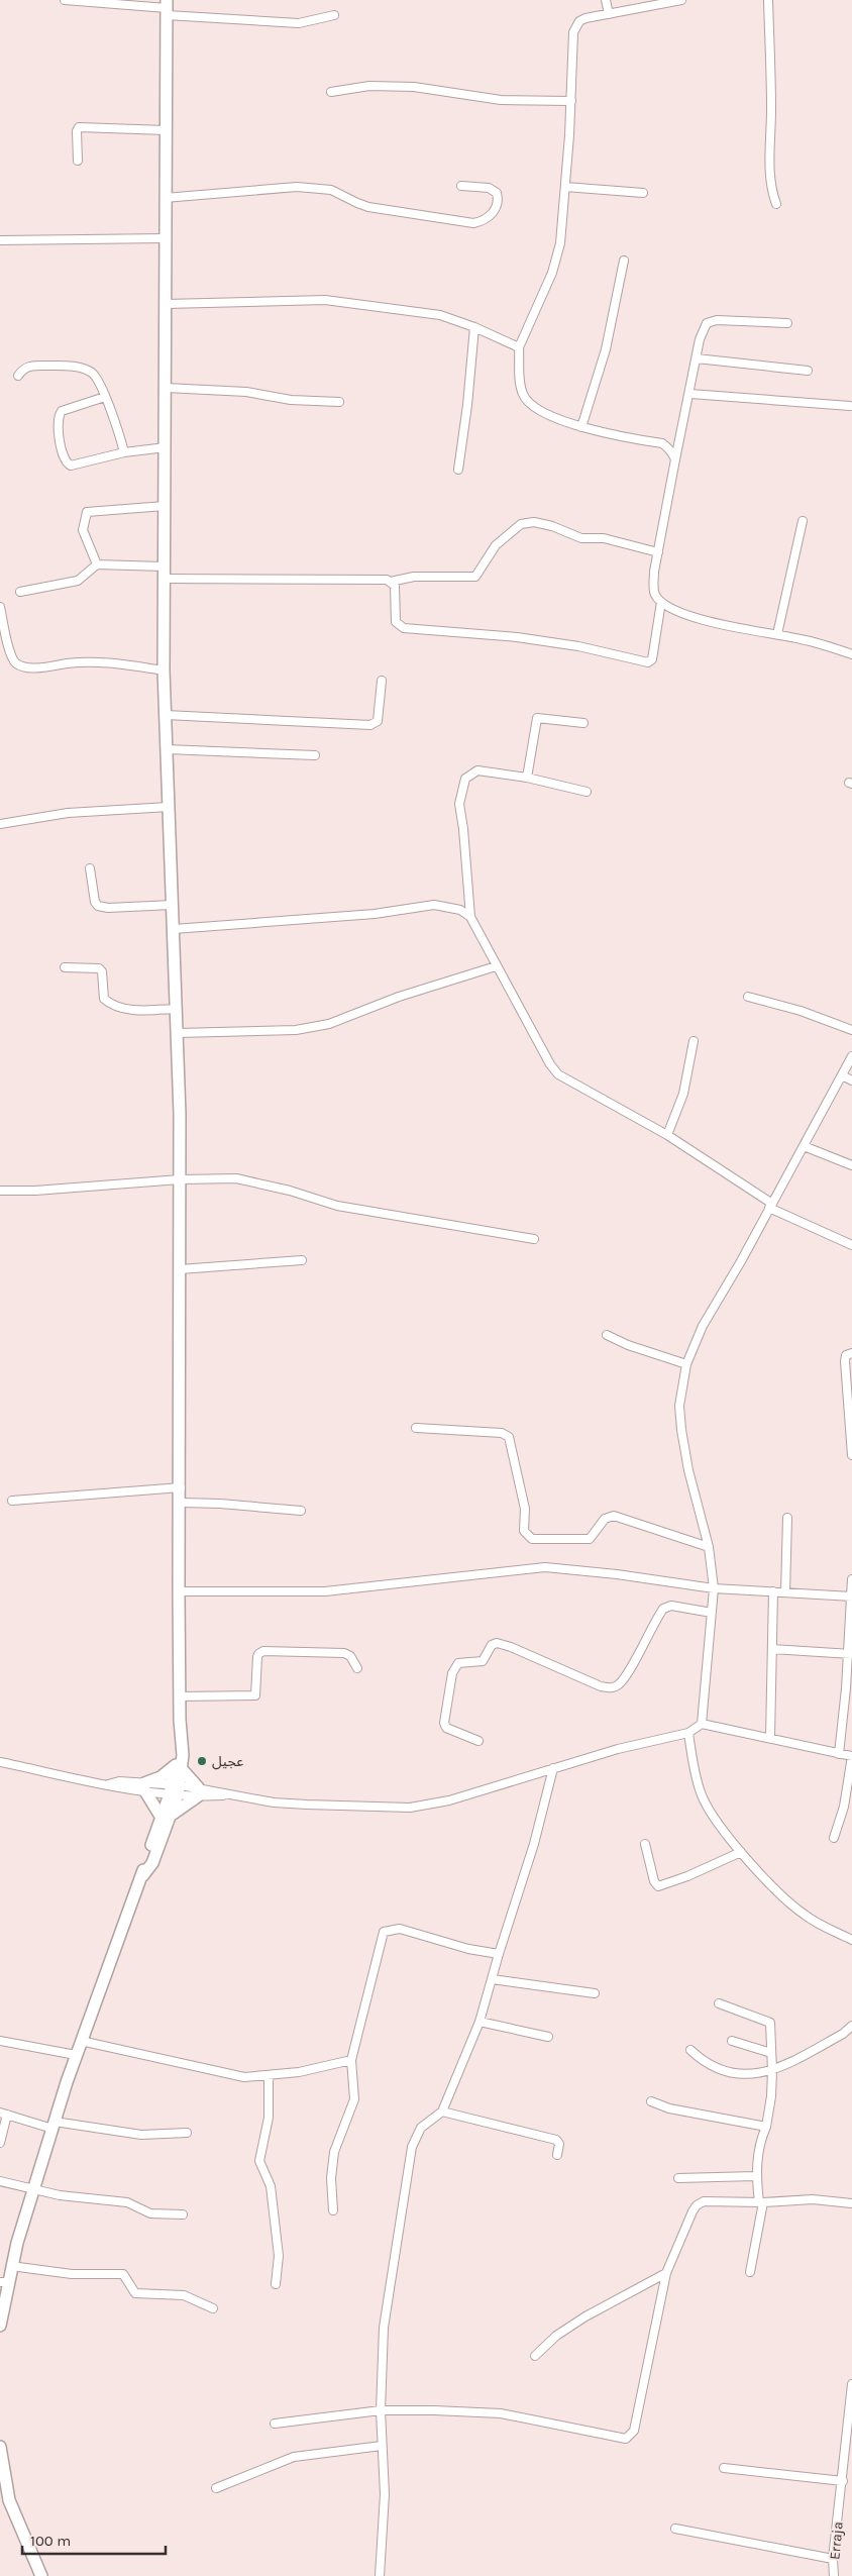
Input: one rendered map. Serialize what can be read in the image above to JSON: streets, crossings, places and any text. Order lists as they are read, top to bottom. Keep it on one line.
{"streets":{"street":["Erraja"]},"places":["عجيل"],"scale_bar":"100 m"}
